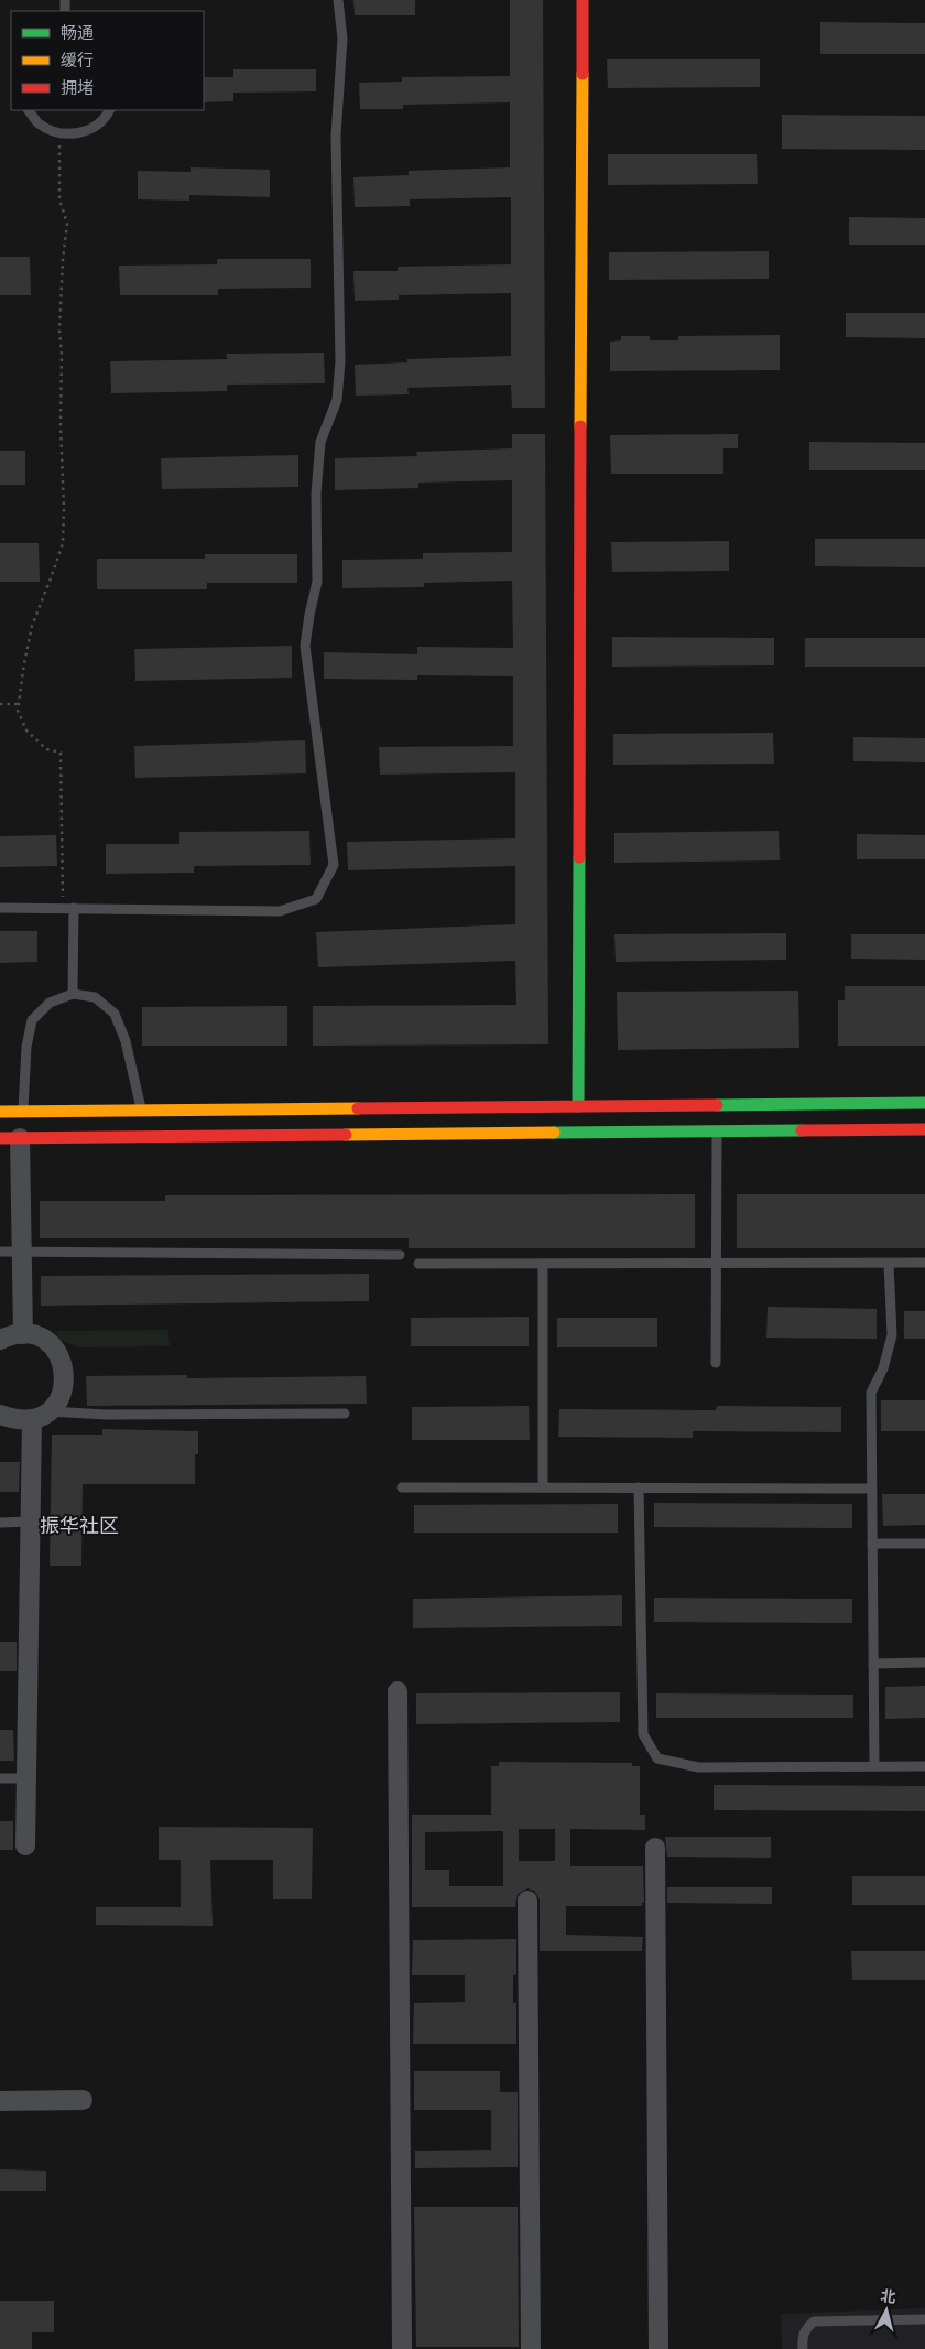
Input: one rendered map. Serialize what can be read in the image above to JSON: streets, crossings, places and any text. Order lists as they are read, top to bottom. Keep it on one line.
{"districts":["振华社区"],"legend":["畅通","缓行","拥堵"],"north":"top"}
